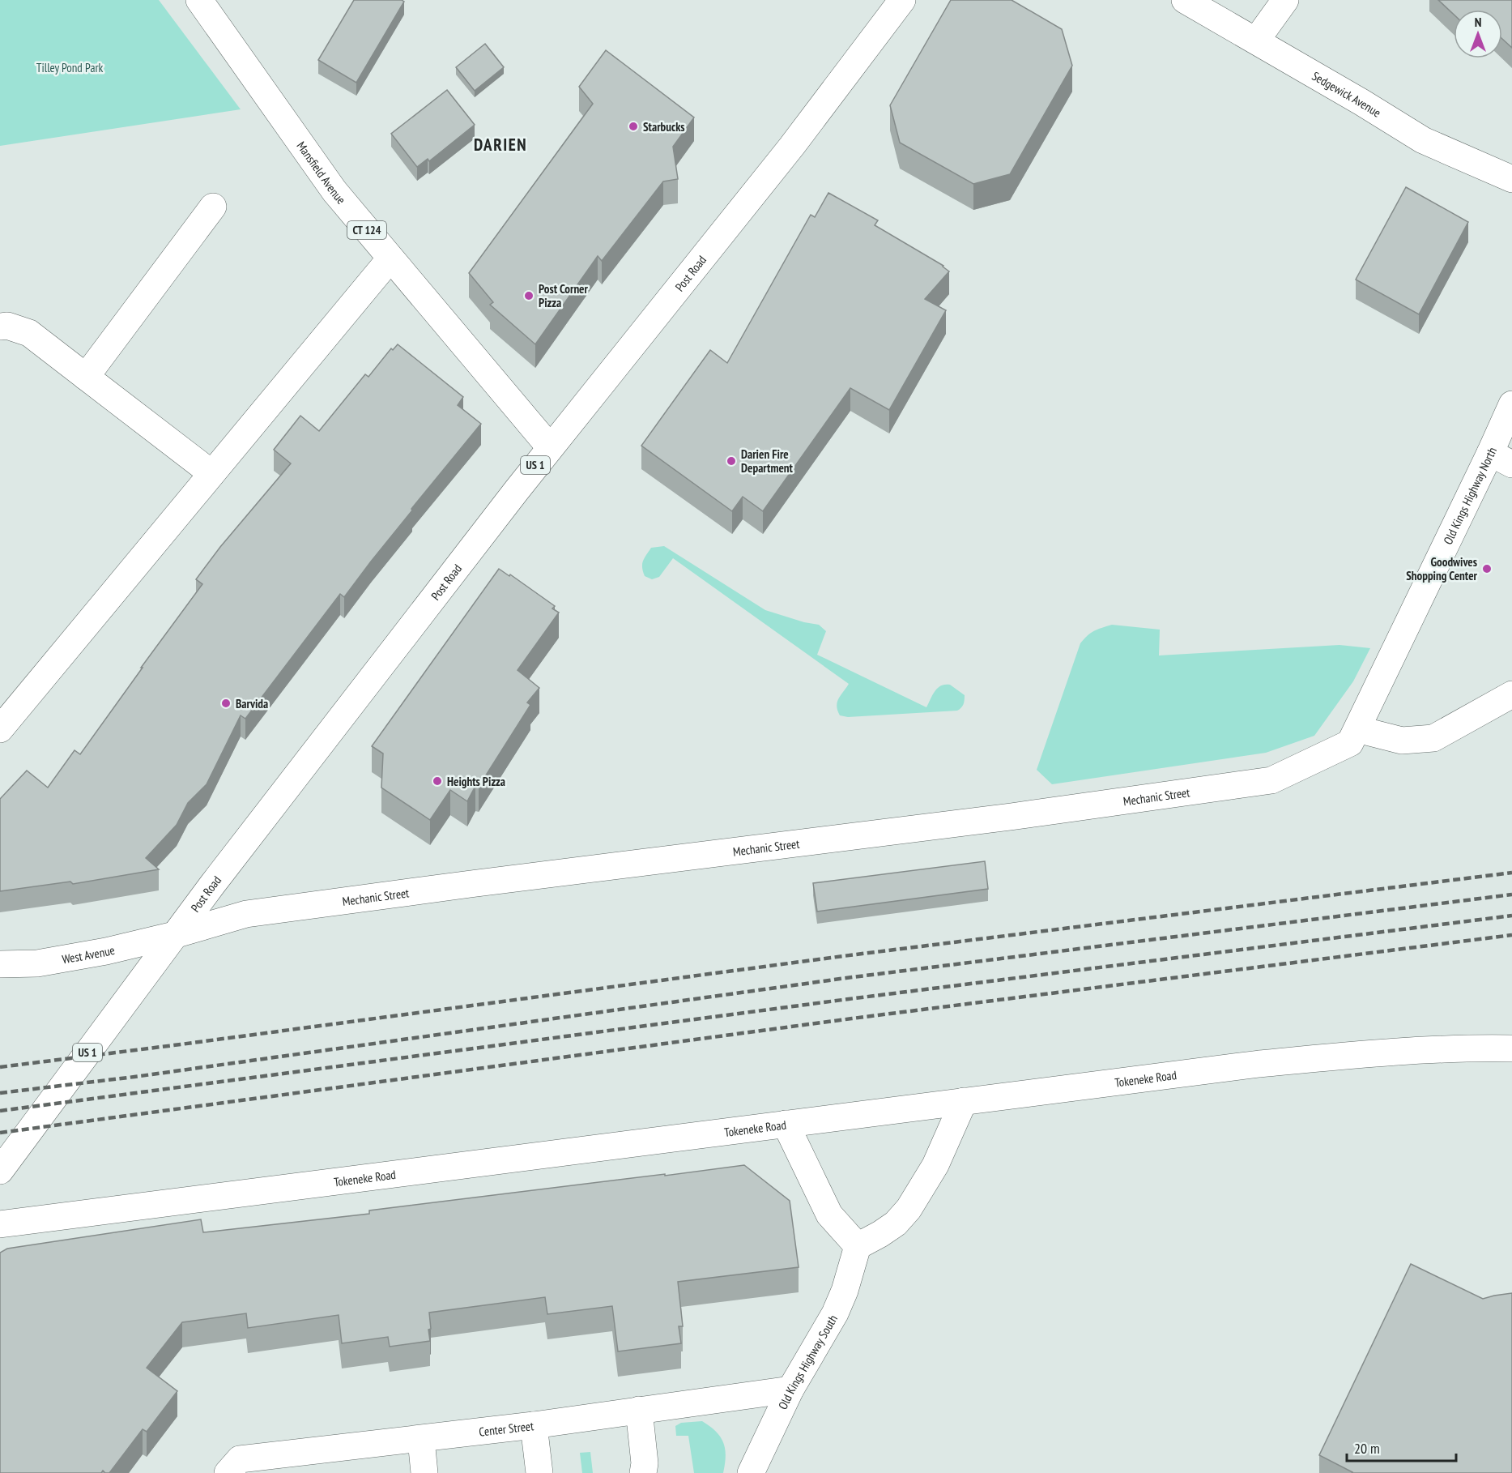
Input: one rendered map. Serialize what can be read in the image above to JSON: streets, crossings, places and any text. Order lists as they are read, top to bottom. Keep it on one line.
{"streets":{"main road":["Sedgewick Avenue","Mansfield Avenue","CT 124","Post Road","US 1","Old Kings Highway North","Mechanic Street","West Avenue","Tokeneke Road","Old Kings Highway South","Center Street"]},"crossings":[["Mansfield Avenue","Post Road"],["Post Road","Mechanic Street"],["Post Road","West Avenue"],["Old Kings Highway North","Mechanic Street"],["Mechanic Street","West Avenue"],["Old Kings Highway South","Center Street"]],"districts":["DARIEN"],"parks":["Tilley Pond Park"],"places":["Starbucks","Post Corner Pizza","Darien Fire Department","Goodwives Shopping Center","Barvida","Heights Pizza"],"scale_bar":"20 m","north":"top"}
